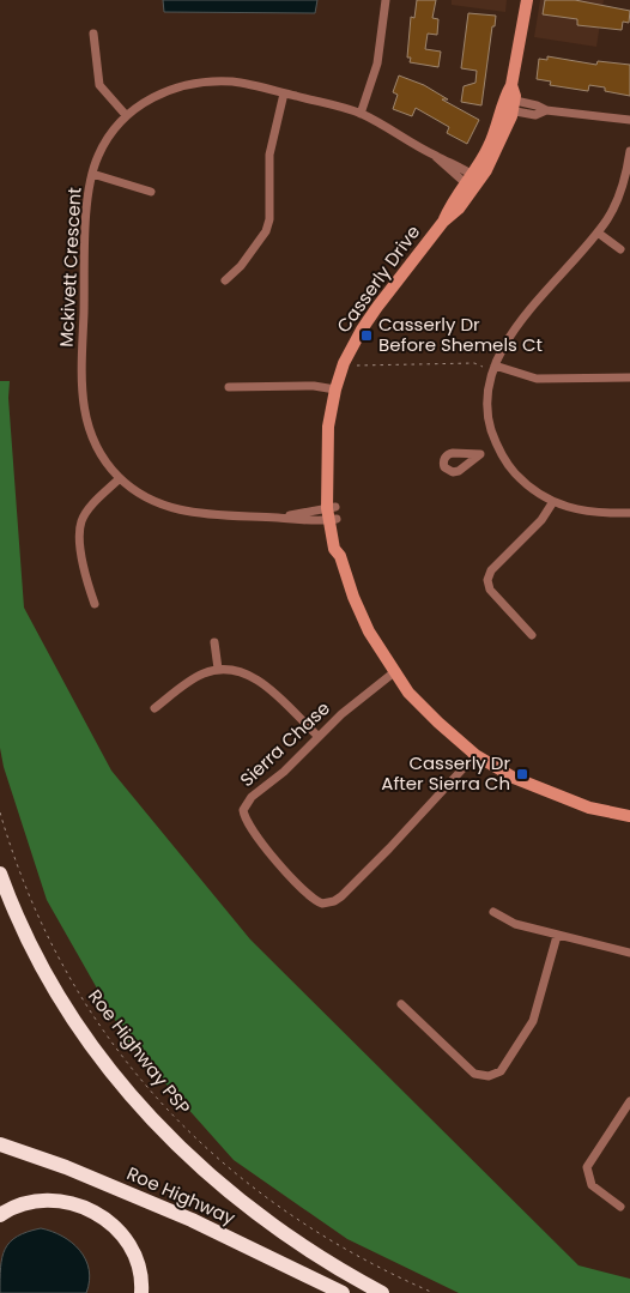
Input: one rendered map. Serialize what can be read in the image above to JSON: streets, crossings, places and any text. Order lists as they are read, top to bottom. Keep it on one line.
{"streets":{"highway":["Roe Highway"],"street":["Mckivett Crescent","Casserly Drive","Sierra Chase"],"path":["Roe Highway PSP"]},"crossings":[["Mckivett Crescent","Casserly Drive"],["Casserly Drive","Sierra Chase"]],"places":{"transit":["Casserly Dr Before Shemels Ct","Casserly Dr After Sierra Ch"]}}
